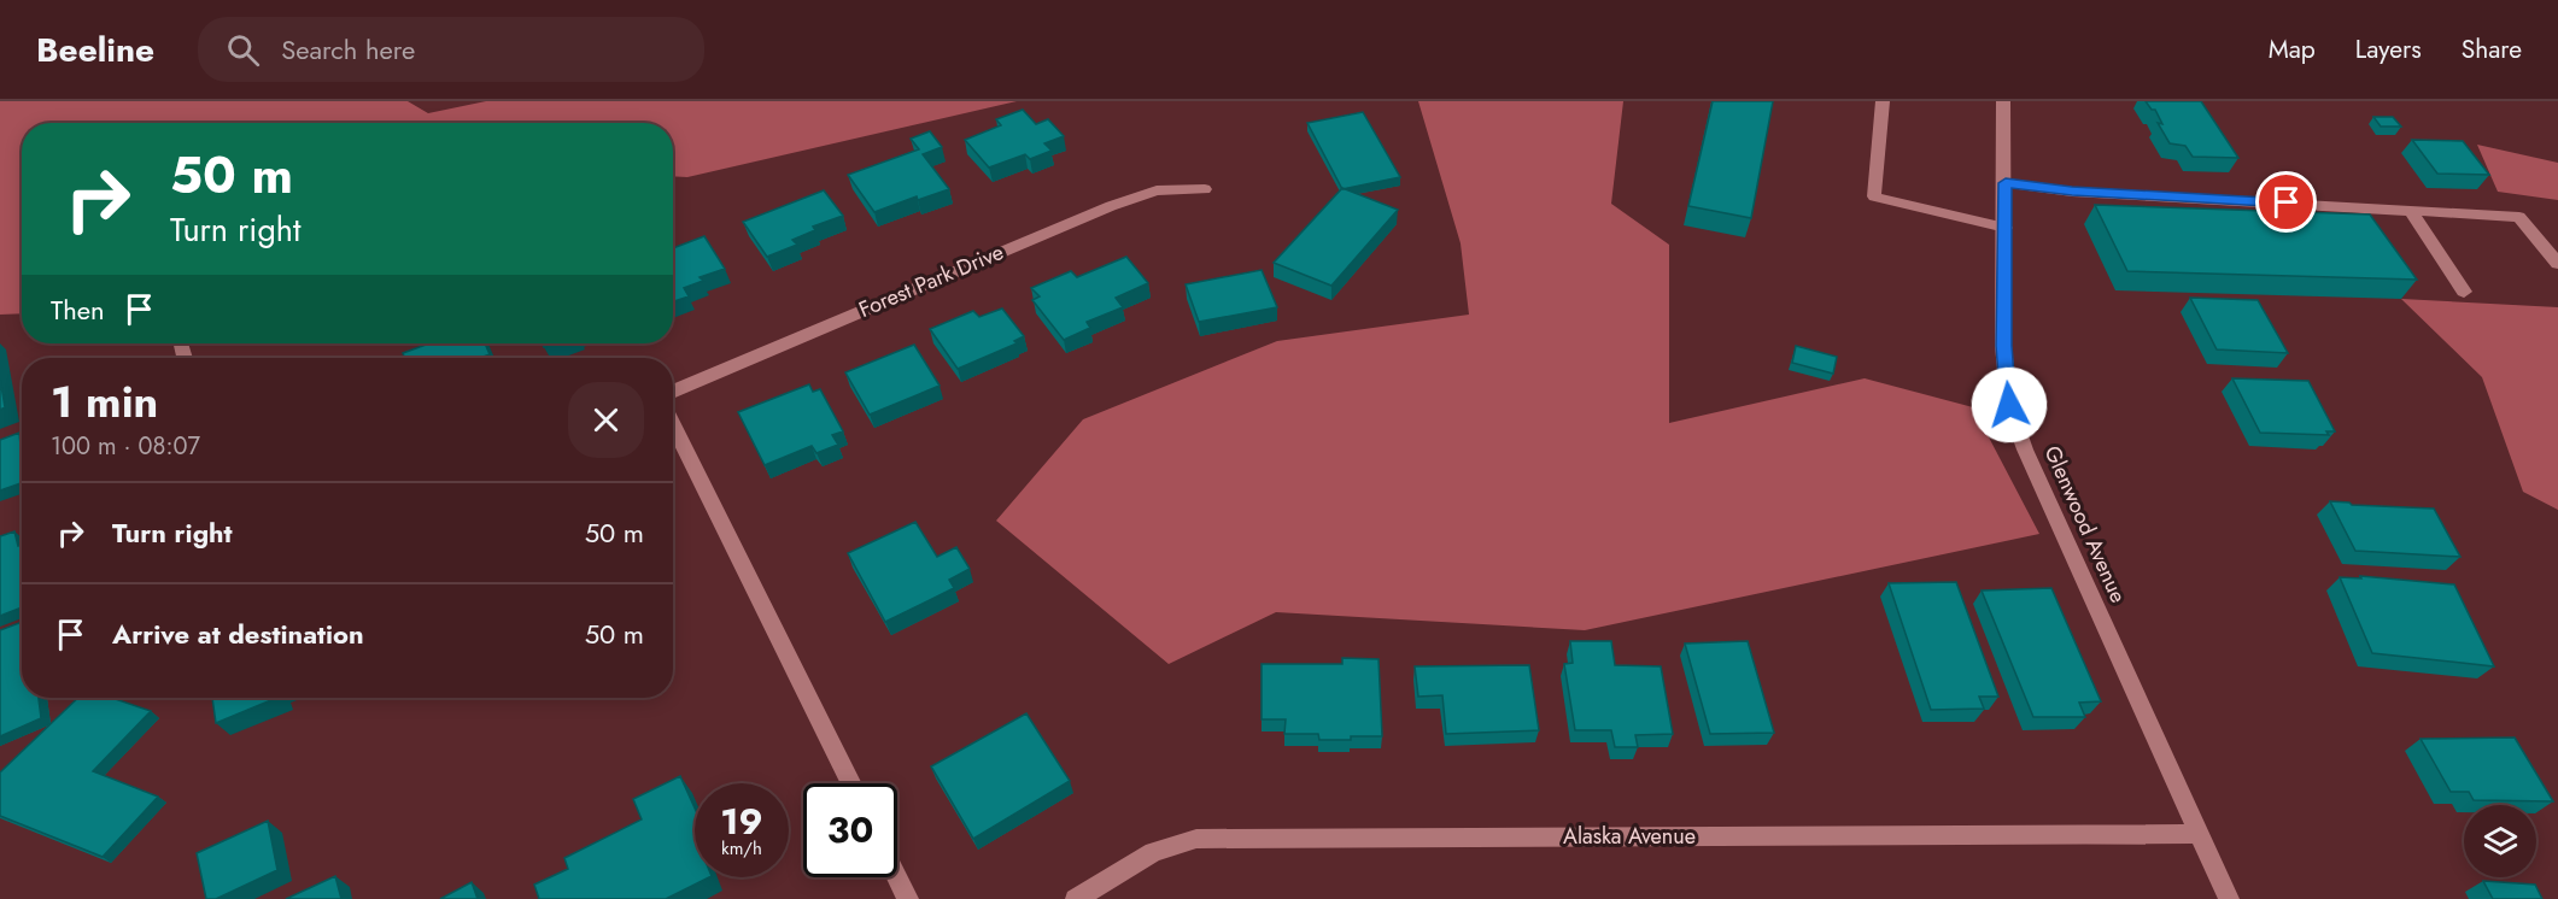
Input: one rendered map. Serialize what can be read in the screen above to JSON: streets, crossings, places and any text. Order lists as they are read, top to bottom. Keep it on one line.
{"streets":{"street":["Forest Park Drive","Glenwood Avenue","Alaska Avenue"]},"crossings":[["Glenwood Avenue","Alaska Avenue"]],"page":{"header":"Beeline","search":"Search here","nav":["Map","Layers","Share"],"turn":["50 m","Turn right"],"then":"Then","heading":["1 min","100 m · 08:07"],"list":[{"name":"Turn right","value":"50 m"},{"name":"Arrive at destination","value":"50 m"}],"speed":"19 km/h","limit":"30"}}
